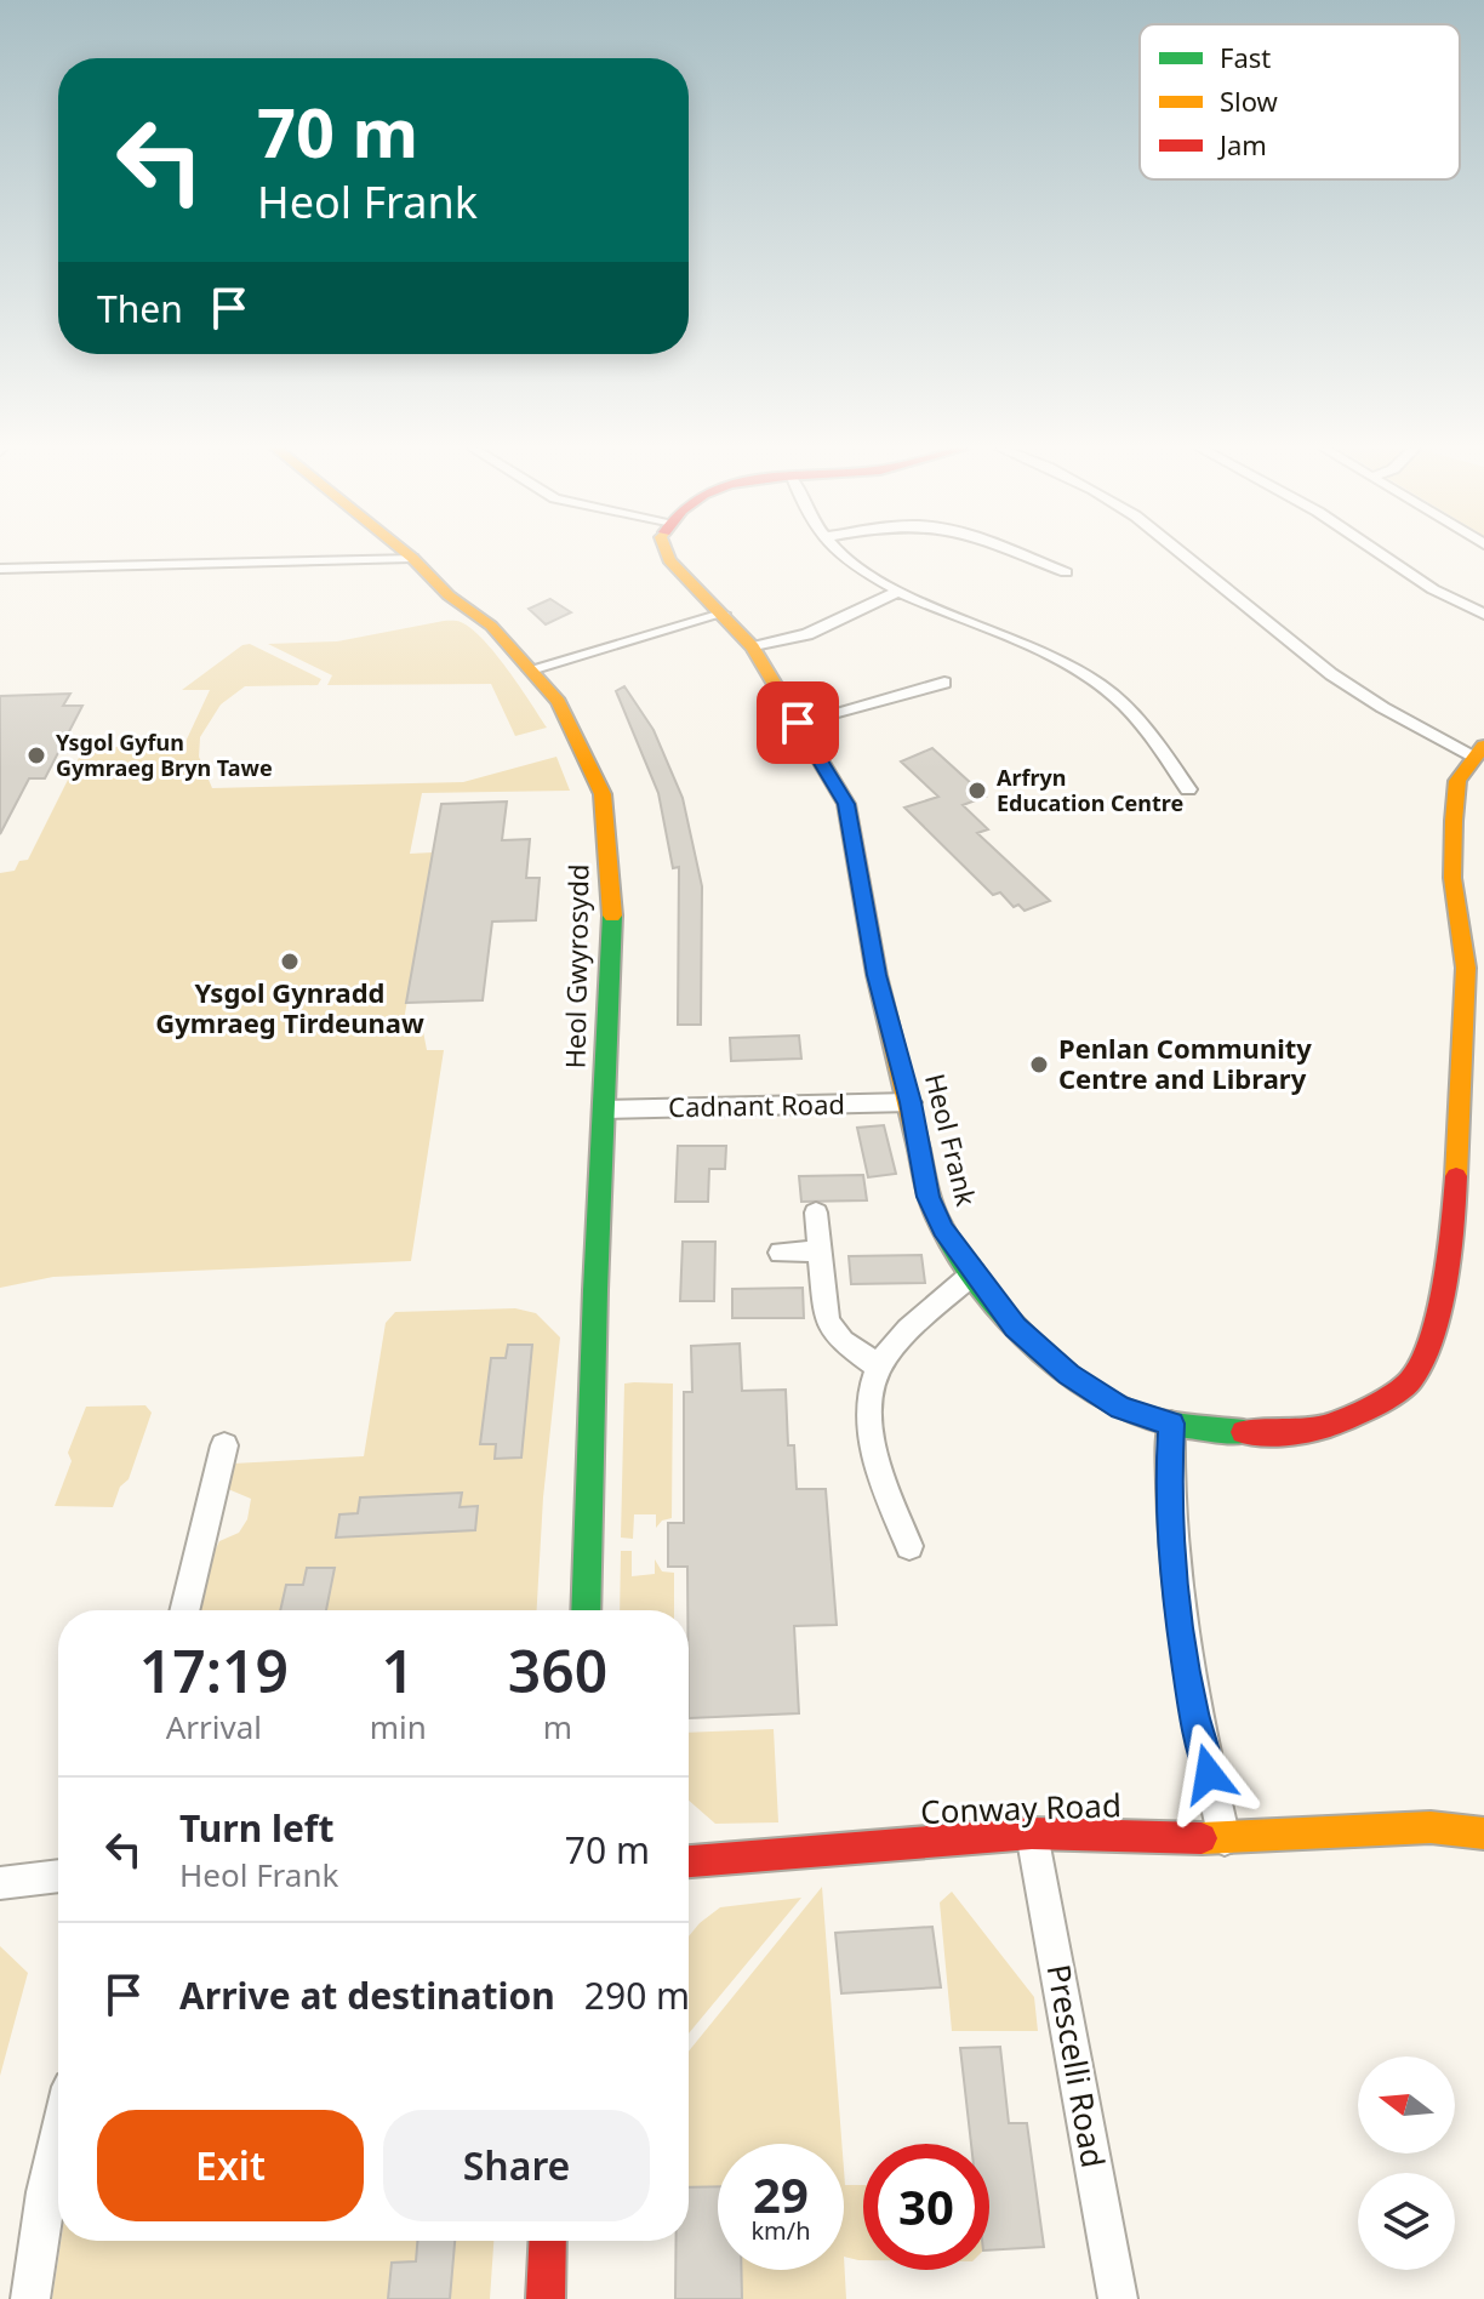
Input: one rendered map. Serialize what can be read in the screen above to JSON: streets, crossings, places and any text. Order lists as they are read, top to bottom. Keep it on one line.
{"streets":{"street":["Heol Gwyrosydd","Cadnant Road","Heol Frank","Conway Road","Prescelli Road"]},"crossings":[["Heol Gwyrosydd","Cadnant Road"],["Cadnant Road","Heol Frank"],["Conway Road","Prescelli Road"]],"places":["Ysgol Gyfun Gymraeg Bryn Tawe","Arfryn Education Centre","Ysgol Gynradd Gymraeg Tirdeunaw","Penlan Community Centre and Library"],"legend":["Fast","Slow","Jam"],"north":"left","page":{"turn":["70 m","Heol Frank"],"then":"Then","eta":["17:19","Arrival","1","min","360","m"],"list":[{"name":"Turn left","note":"Heol Frank","value":"70 m"},{"name":"Arrive at destination","value":"290 m"}],"buttons":["Exit","Share"],"speed":"29 km/h","limit":"30"}}
